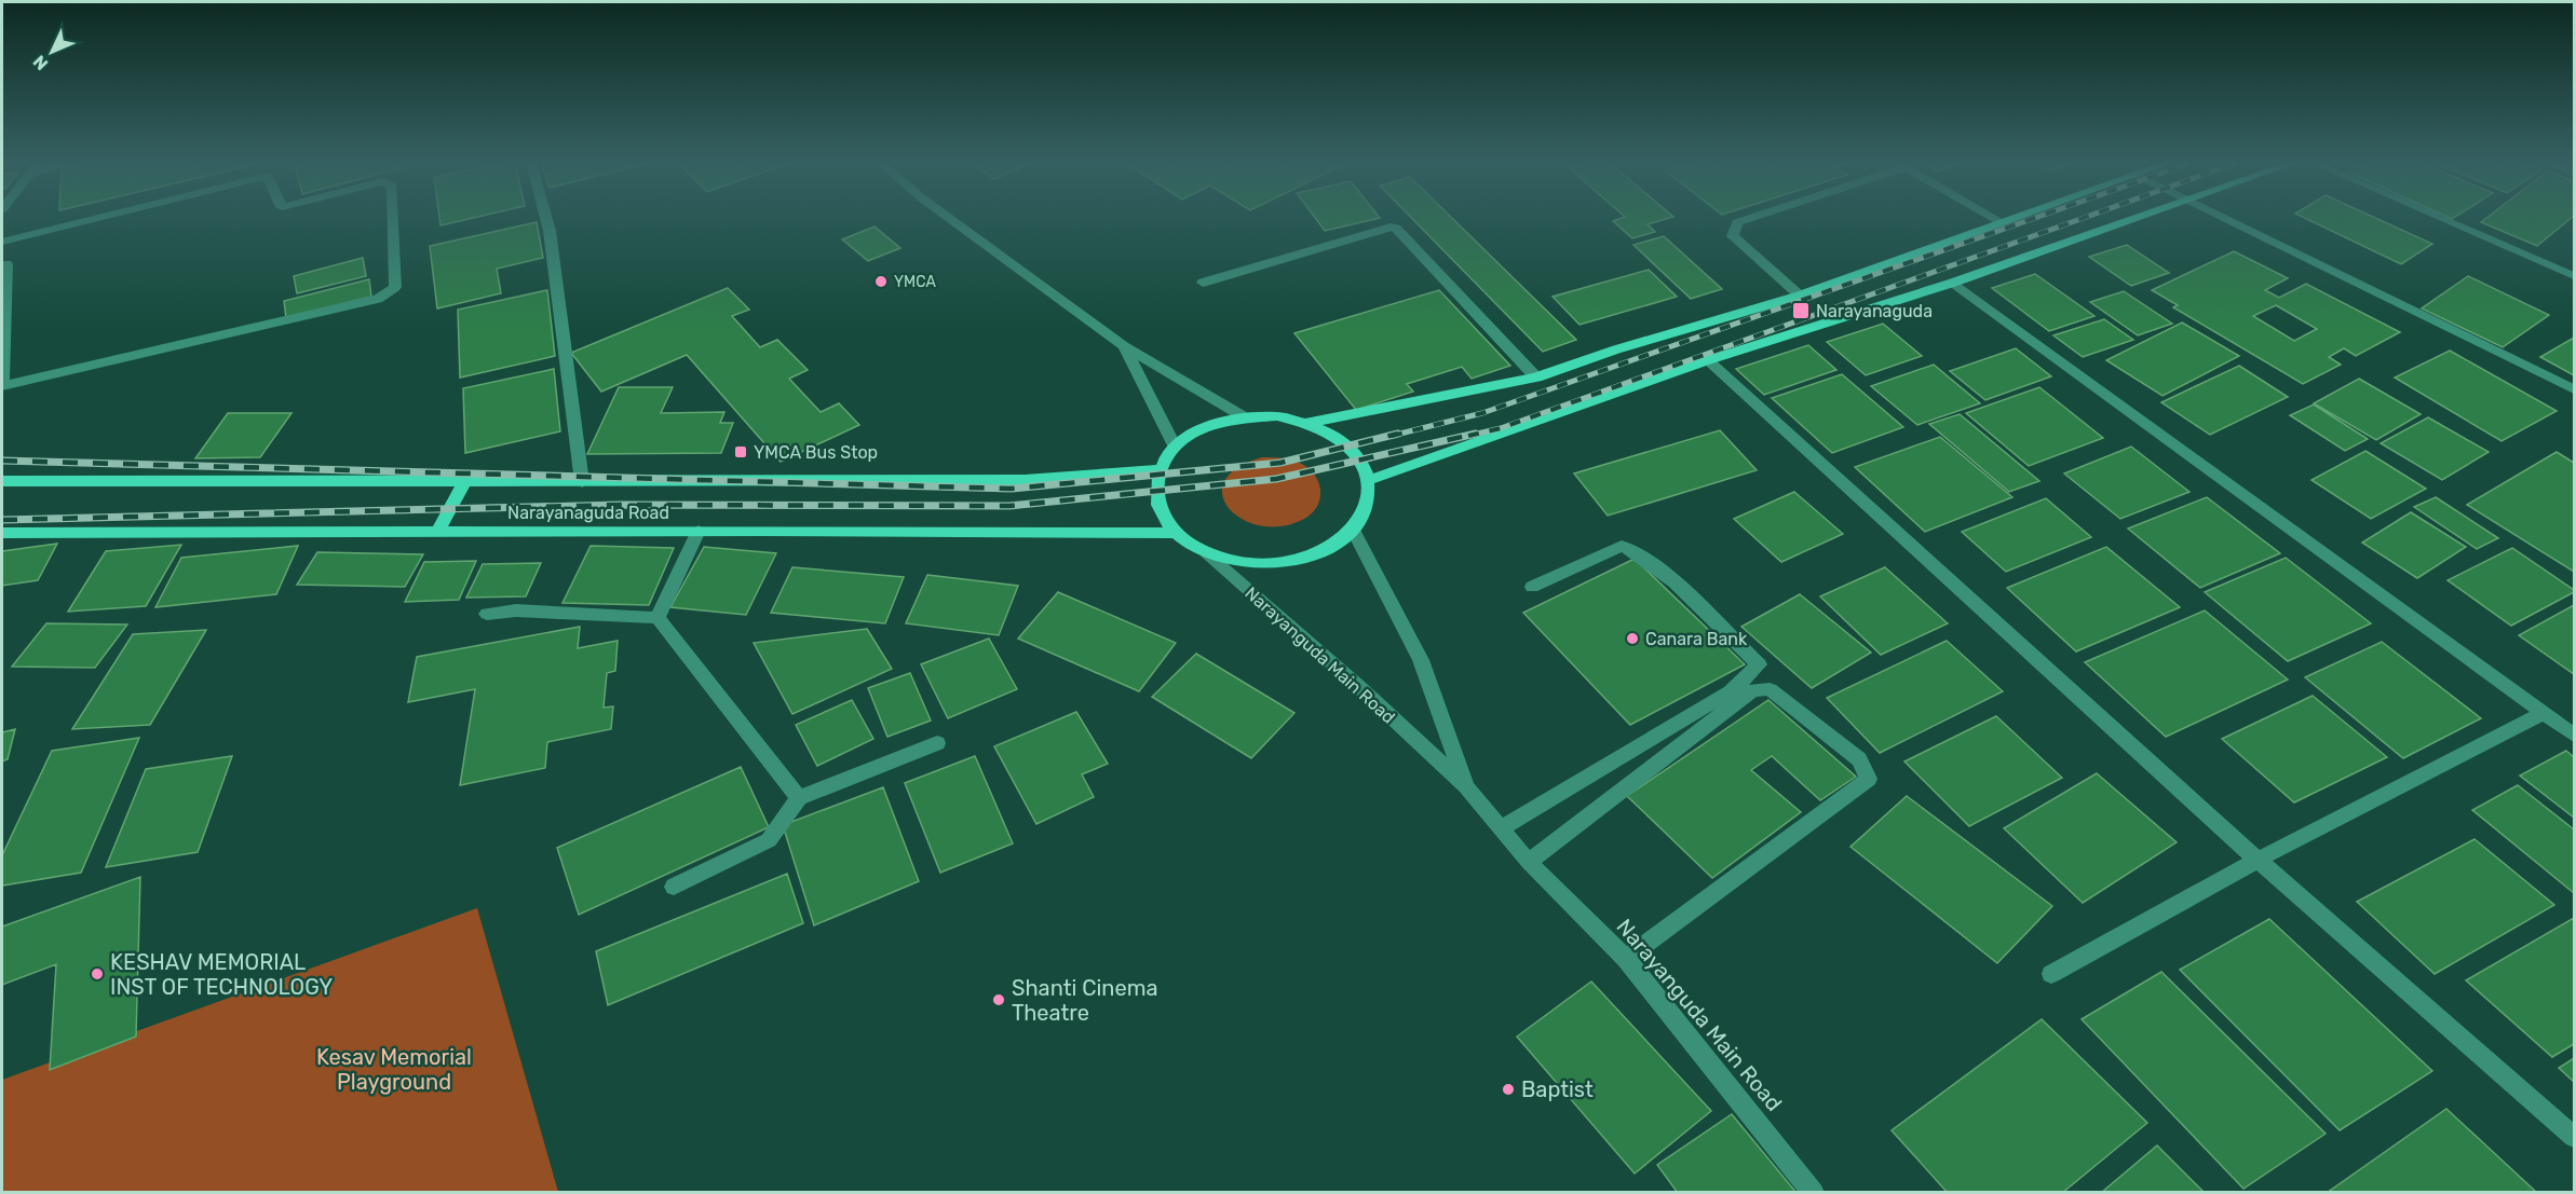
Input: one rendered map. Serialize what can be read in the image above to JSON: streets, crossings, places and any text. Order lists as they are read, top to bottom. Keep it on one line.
{"streets":{"main road":["Narayanaguda Road"],"street":["Narayanguda Main Road"]},"crossings":[["Narayanaguda Road","Narayanguda Main Road"]],"parks":["Kesav Memorial Playground"],"places":{"other":["YMCA","Canara Bank","KESHAV MEMORIAL INST OF TECHNOLOGY","Shanti Cinema Theatre","Baptist"],"transit":["Narayanaguda","YMCA Bus Stop"]},"north":"bottom left"}
